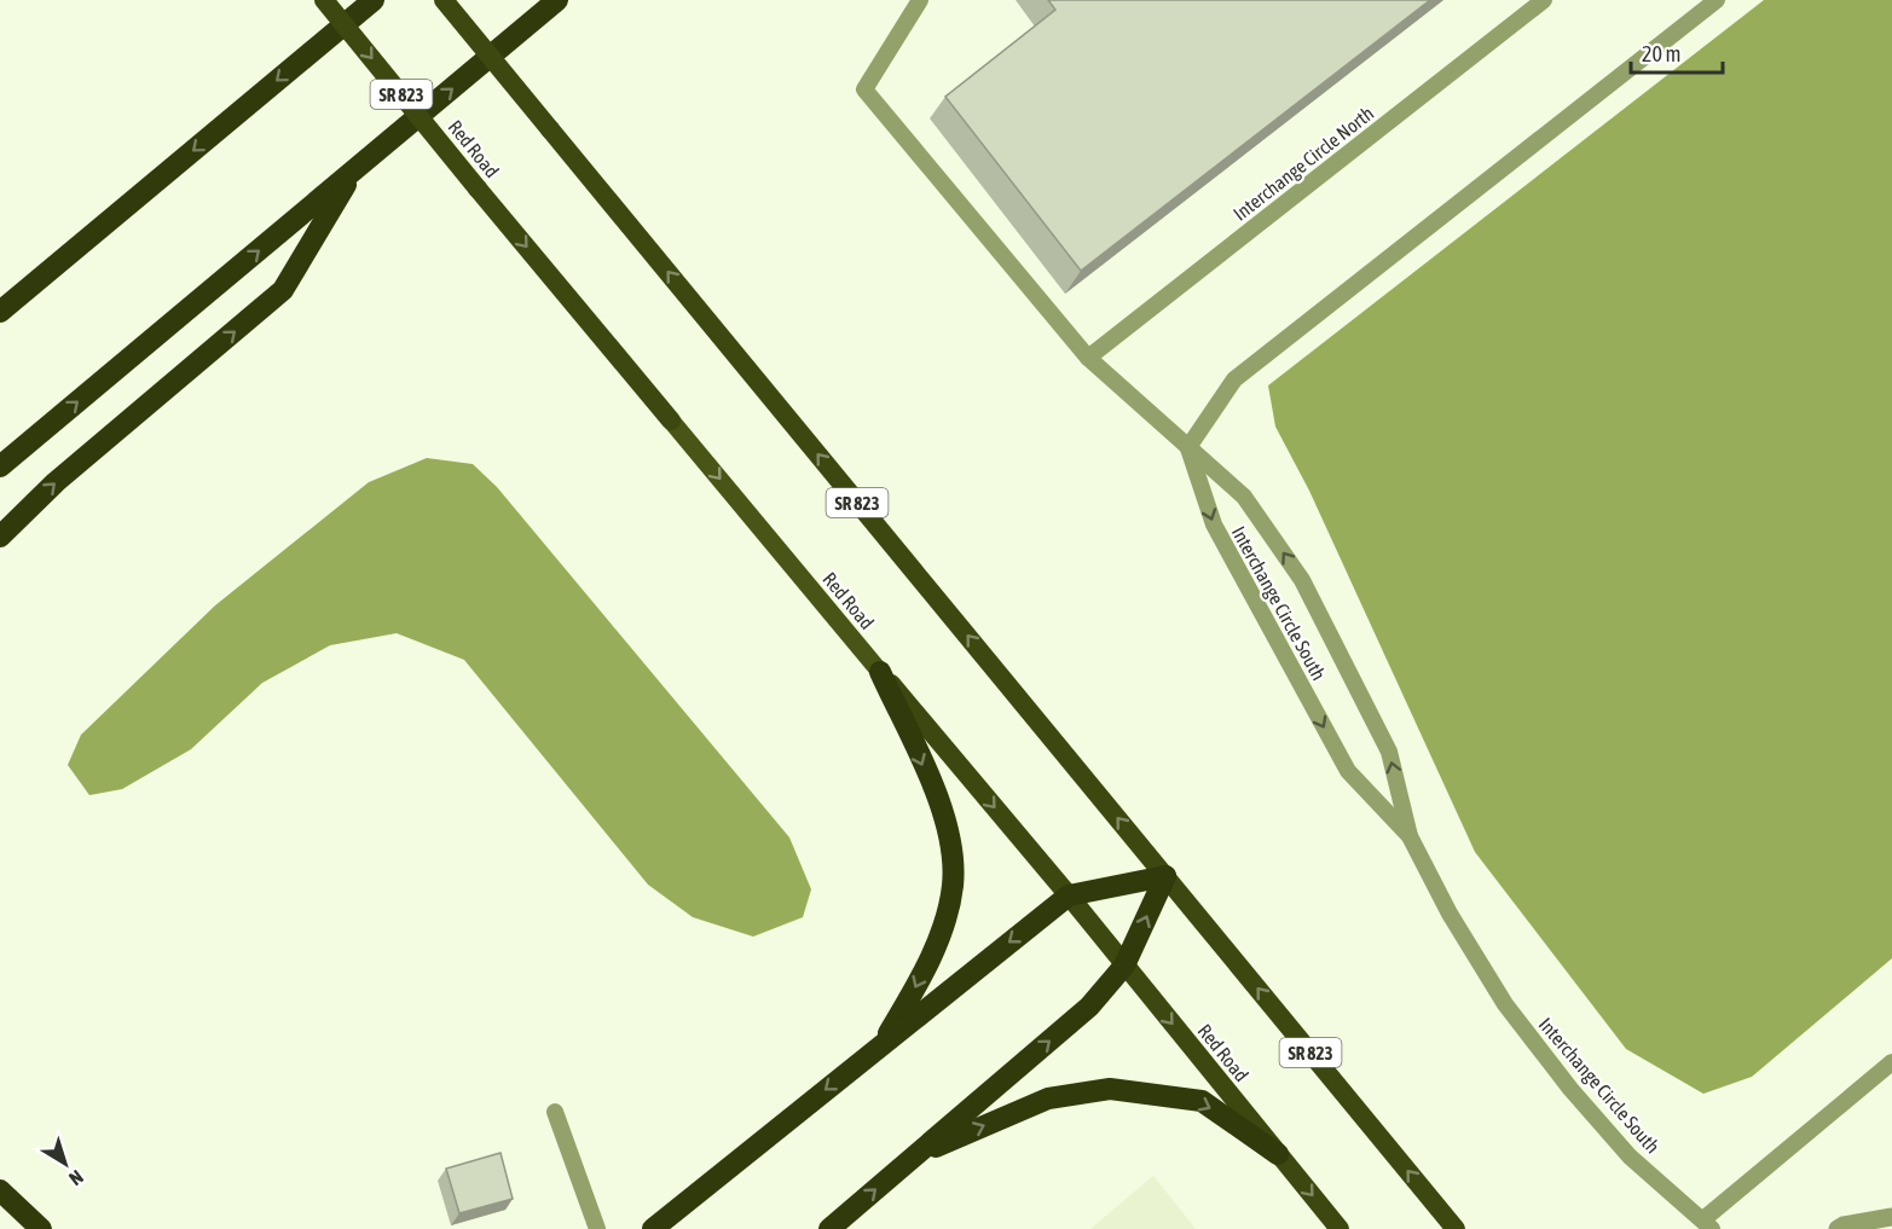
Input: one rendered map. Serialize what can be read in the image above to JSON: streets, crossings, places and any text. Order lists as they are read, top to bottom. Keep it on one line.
{"streets":{"highway":["SR 823","Red Road"],"lane":["Interchange Circle North","Interchange Circle South"]},"scale_bar":"20 m","north":"bottom right"}
